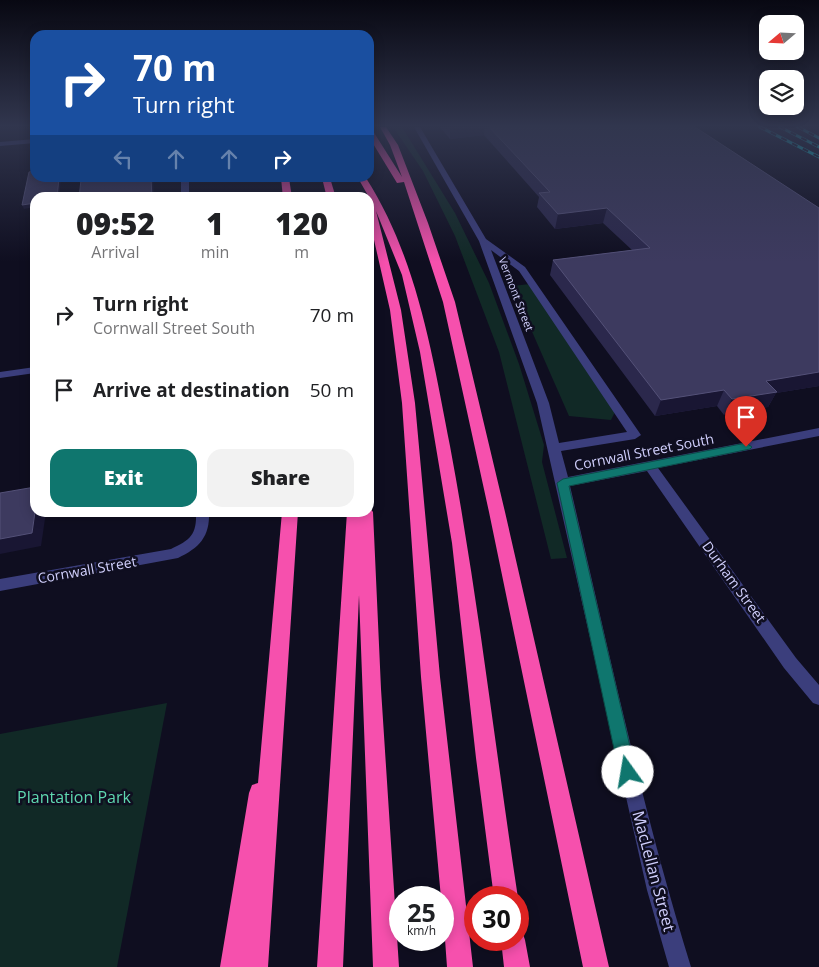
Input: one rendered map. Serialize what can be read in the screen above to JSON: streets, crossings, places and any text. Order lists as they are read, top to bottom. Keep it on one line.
{"streets":{"street":["Vermont Street","Cornwall Street South","Cornwall Street","Durham Street","MacLellan Street"]},"crossings":[["Vermont Street","Cornwall Street South"],["Vermont Street","MacLellan Street"],["Cornwall Street South","Durham Street"],["Cornwall Street South","MacLellan Street"]],"parks":["Plantation Park"],"north":"left","page":{"turn":["70 m","Turn right"],"eta":["09:52","Arrival","1","min","120","m"],"list":[{"name":"Turn right","note":"Cornwall Street South","value":"70 m"},{"name":"Arrive at destination","value":"50 m"}],"buttons":["Exit","Share"],"speed":"25 km/h","limit":"30"}}
